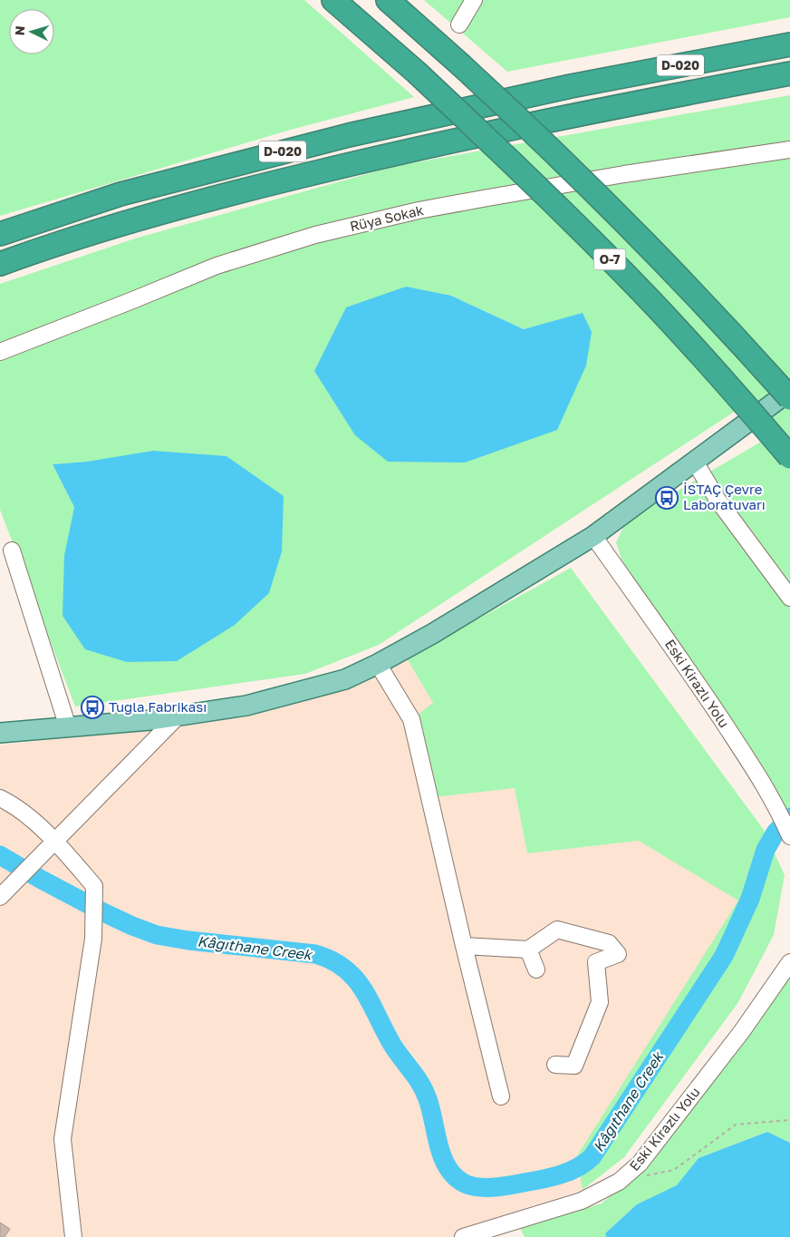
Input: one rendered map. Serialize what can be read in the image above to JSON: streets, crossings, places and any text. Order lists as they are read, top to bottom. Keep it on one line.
{"streets":{"highway":["D-020","O-7"],"street":["Rüya Sokak","Eski Kirazlı Yolu"]},"water":["Kâğıthane Creek"],"places":{"bus stop":["İSTAÇ Çevre Laboratuvarı","Tuğla Fabrikası"]},"north":"left"}
